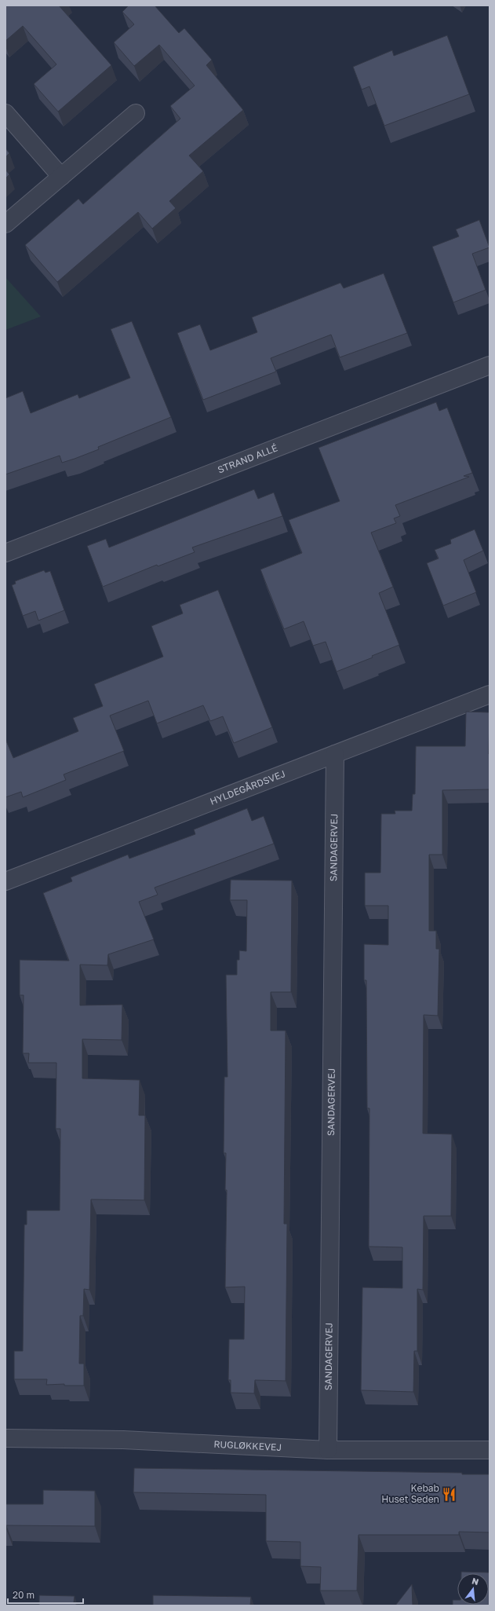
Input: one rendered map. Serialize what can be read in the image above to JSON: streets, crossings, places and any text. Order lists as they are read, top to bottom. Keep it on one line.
{"streets":{"street":["STRAND ALLÉ","HYLDEGÅRDSVEJ","SANDAGERVEJ","RUGLØKKEVEJ"]},"crossings":[["HYLDEGÅRDSVEJ","SANDAGERVEJ"],["SANDAGERVEJ","RUGLØKKEVEJ"]],"places":{"restaurant":["Kebab Huset Seden"]},"scale_bar":"20 m","north":"top"}
